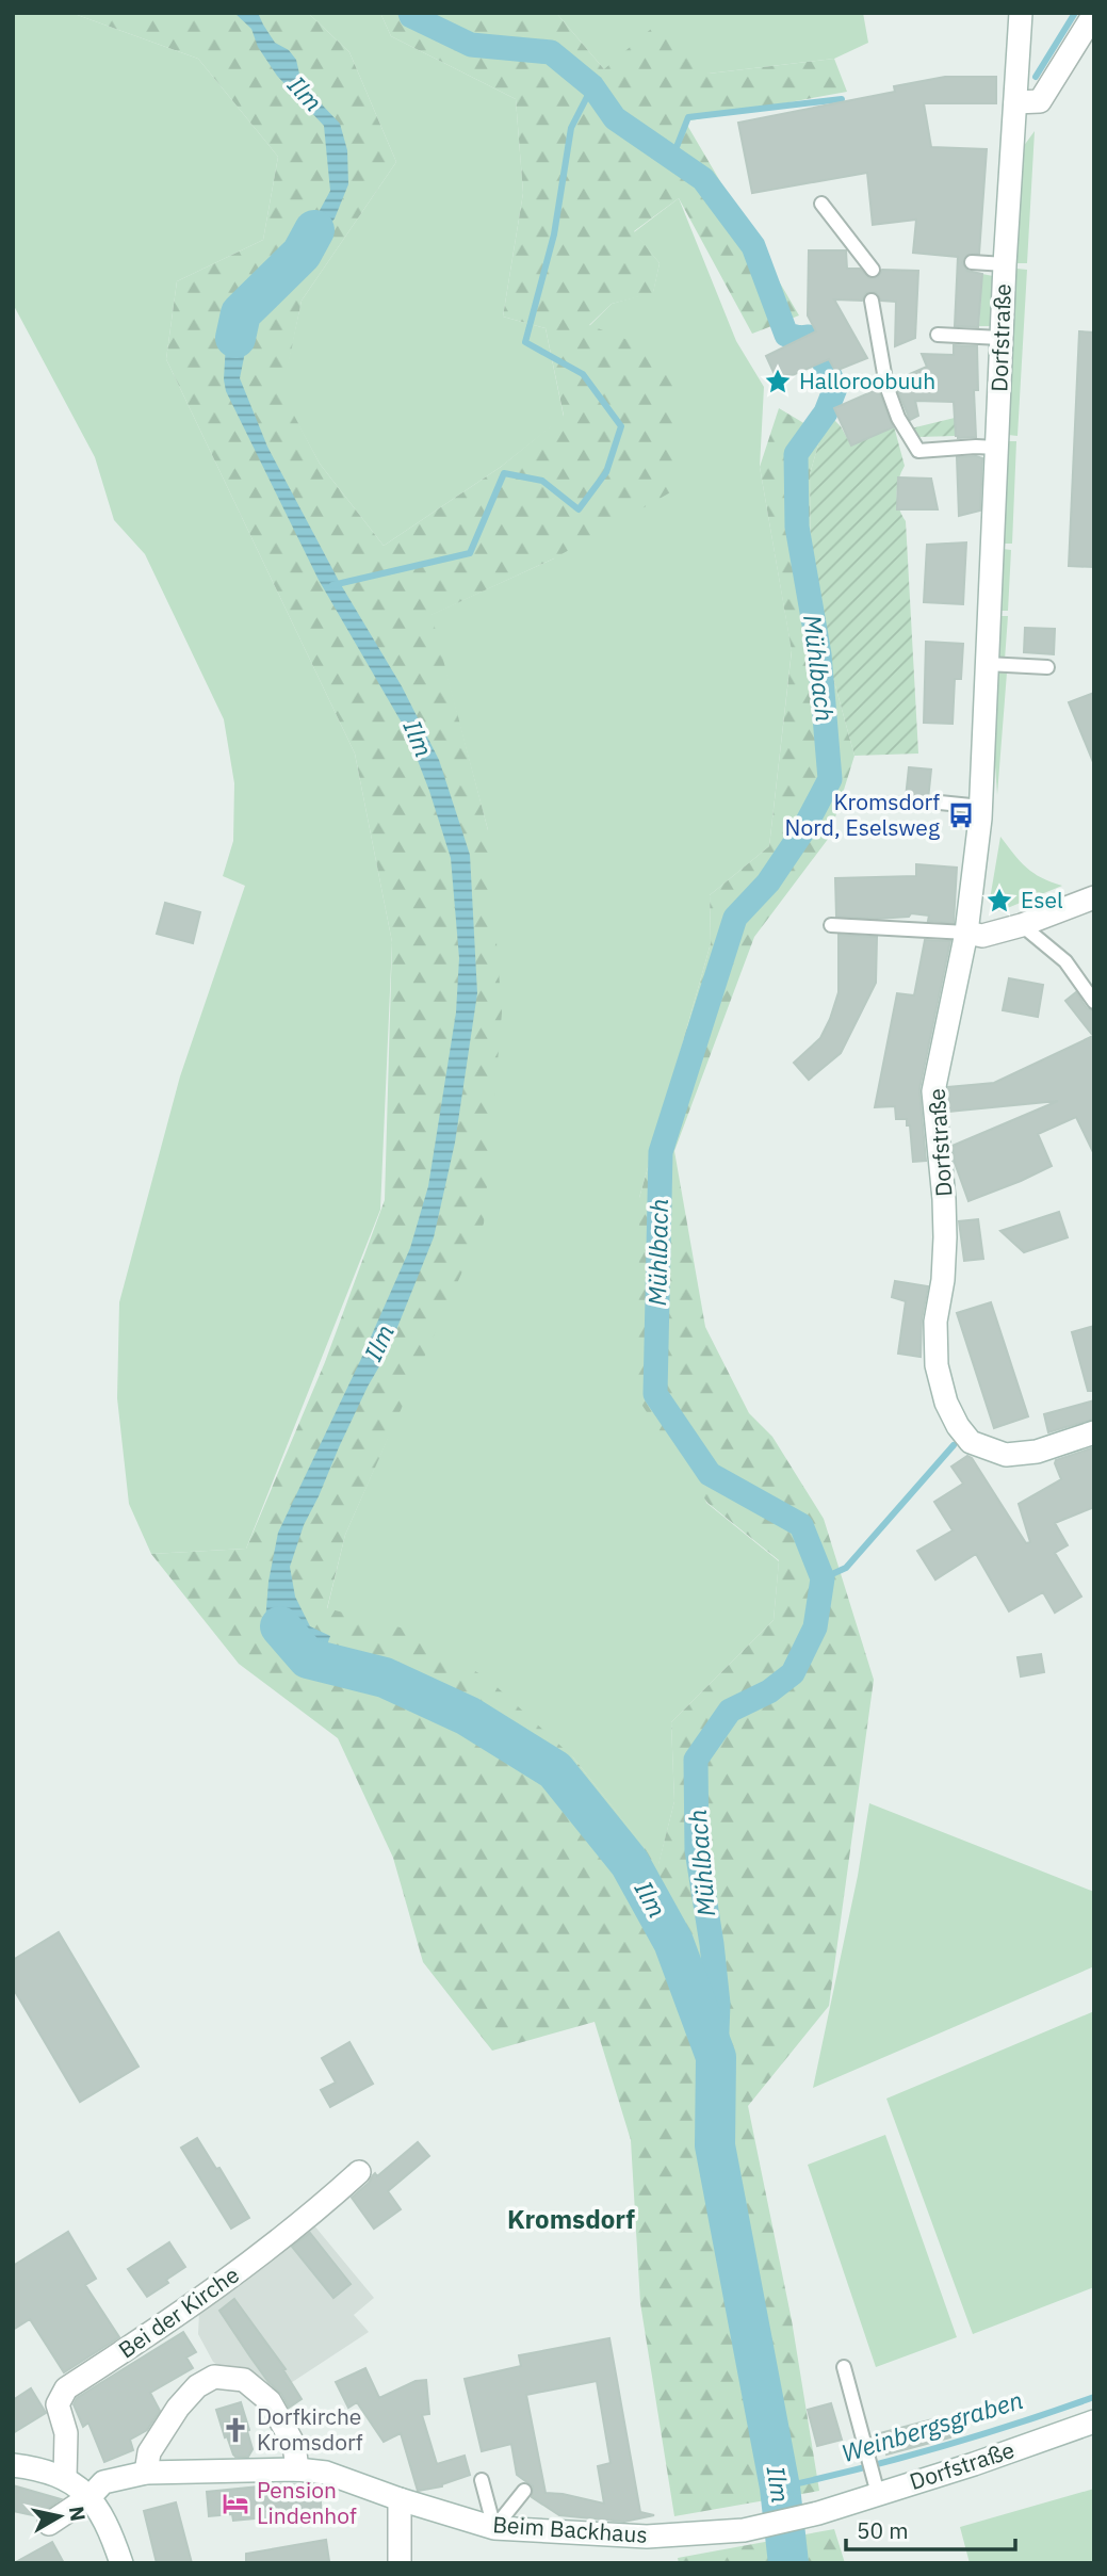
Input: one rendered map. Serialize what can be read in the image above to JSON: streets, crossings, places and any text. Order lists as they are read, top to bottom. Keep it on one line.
{"streets":{"street":["Dorfstraße","Bei der Kirche","Beim Backhaus"]},"crossings":[["Dorfstraße","Beim Backhaus"]],"districts":["Kromsdorf"],"water":["Ilm","Mühlbach","Weinbergsgraben"],"places":{"place":["Halloroobuuh","Esel"],"bus stop":["Kromsdorf Nord, Eselsweg"],"church":["Dorfkirche Kromsdorf"],"hotel":["Pension Lindenhof"]},"scale_bar":"50 m","north":"right"}
